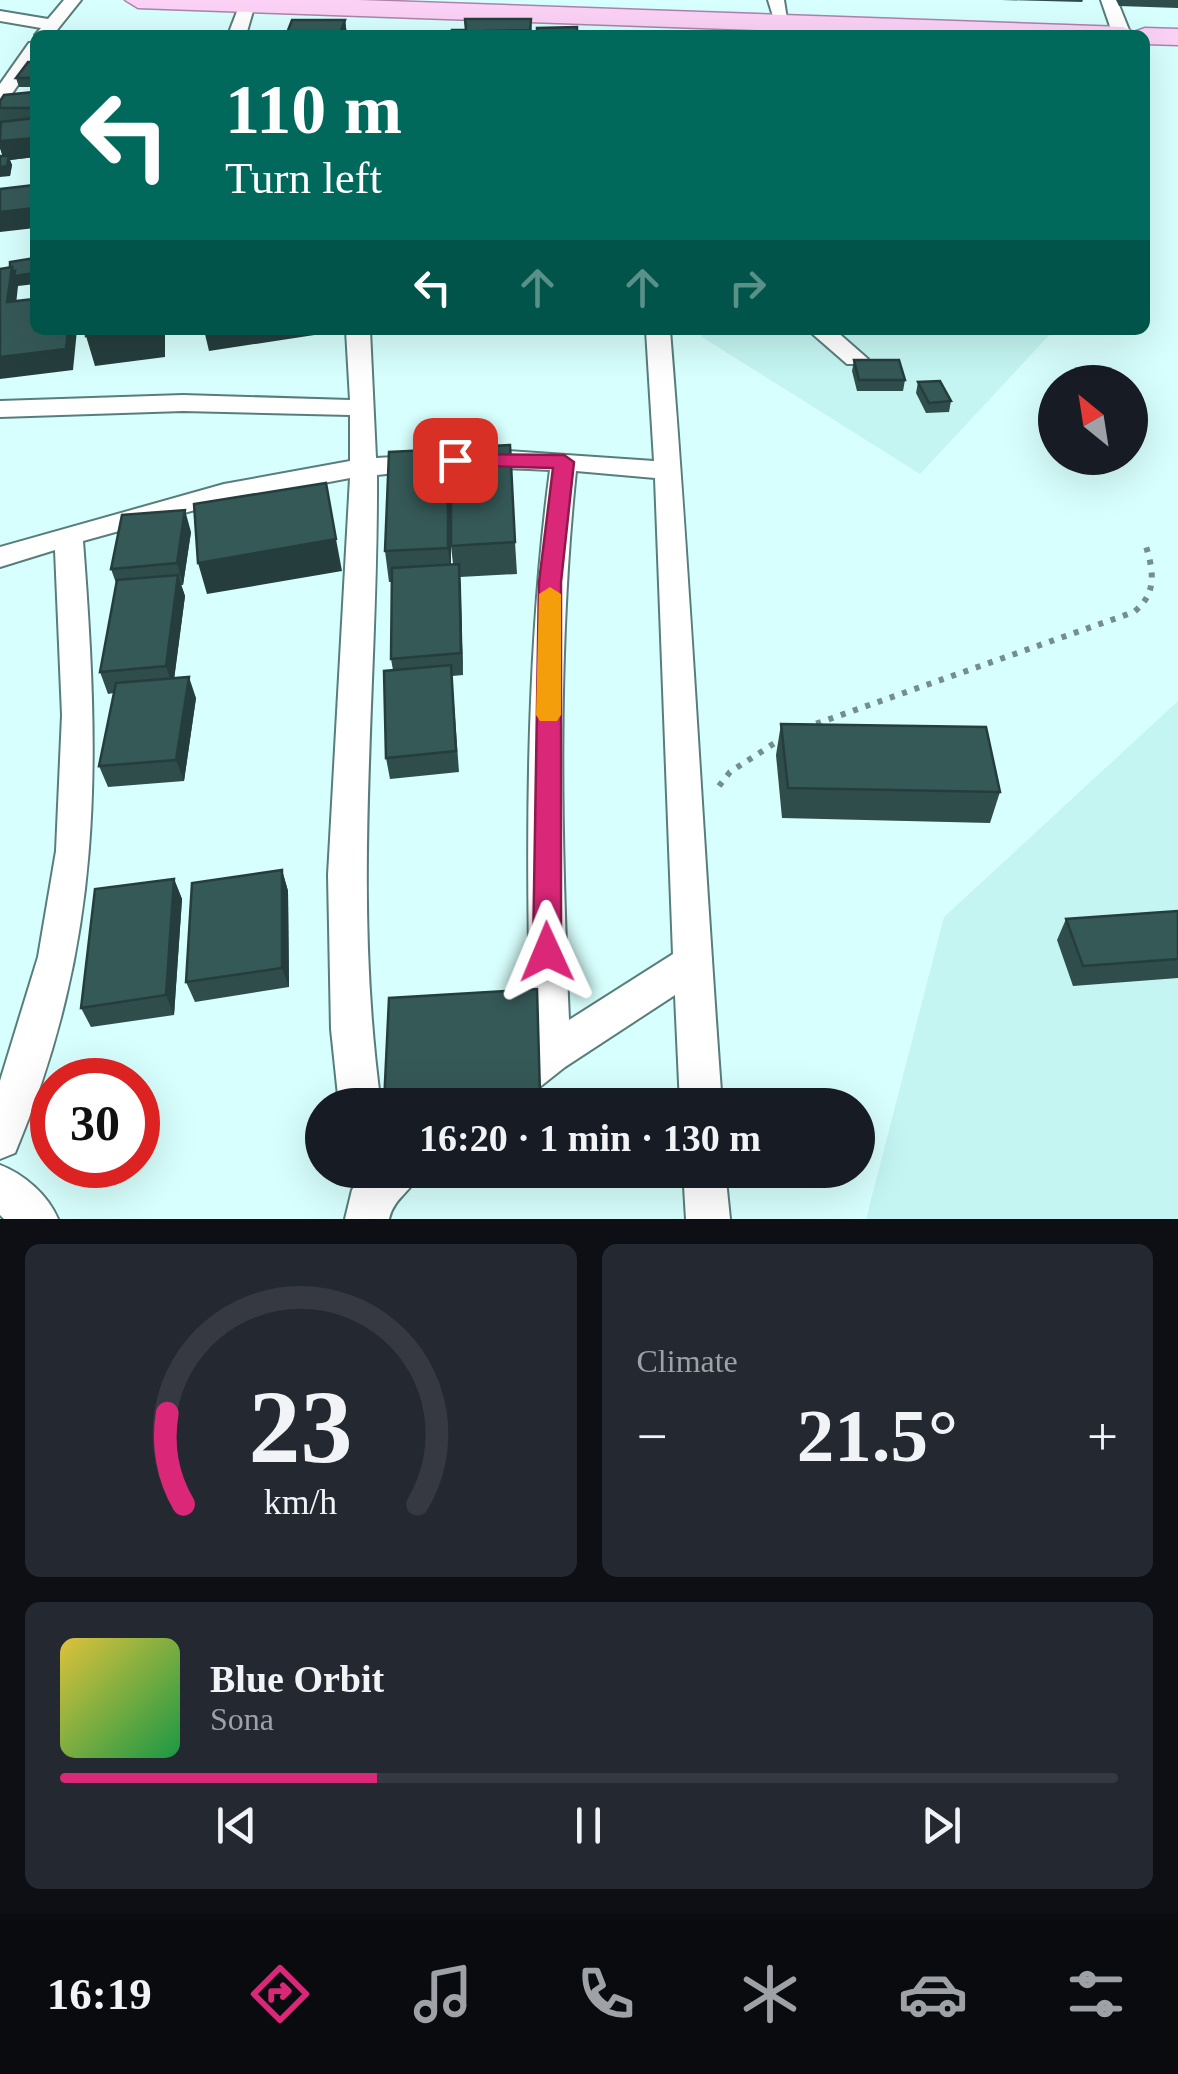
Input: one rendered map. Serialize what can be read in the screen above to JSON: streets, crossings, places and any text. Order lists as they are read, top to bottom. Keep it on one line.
{"north":"top left","page":{"turn":["110 m","Turn left"],"limit":"30","trip":"16:20 · 1 min · 130 m","tile":"Climate","heat":["−","21.5°","+"],"song":["Blue Orbit","Sona"],"tabs":"16:19","gauge":["23","km/h"]}}
